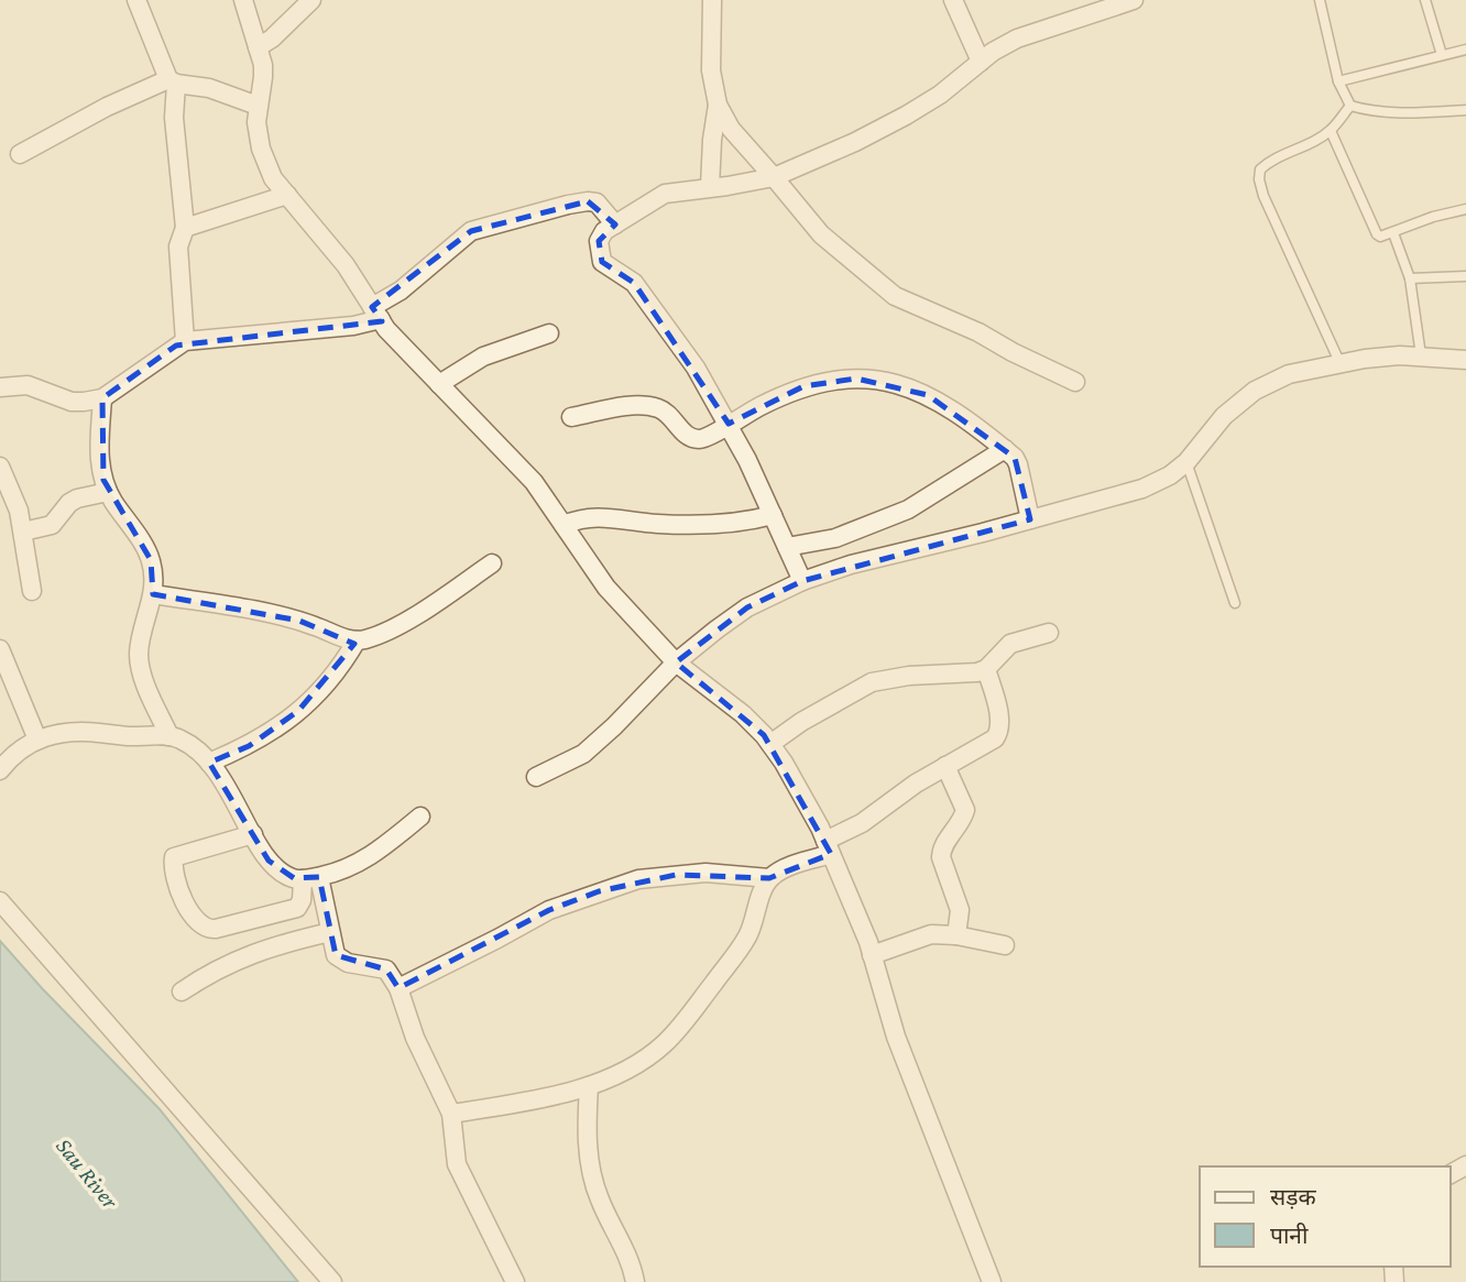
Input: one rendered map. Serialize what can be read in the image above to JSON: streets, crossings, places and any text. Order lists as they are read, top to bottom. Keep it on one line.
{"water":["Sau River"],"legend":["सड़क","पानी"]}
